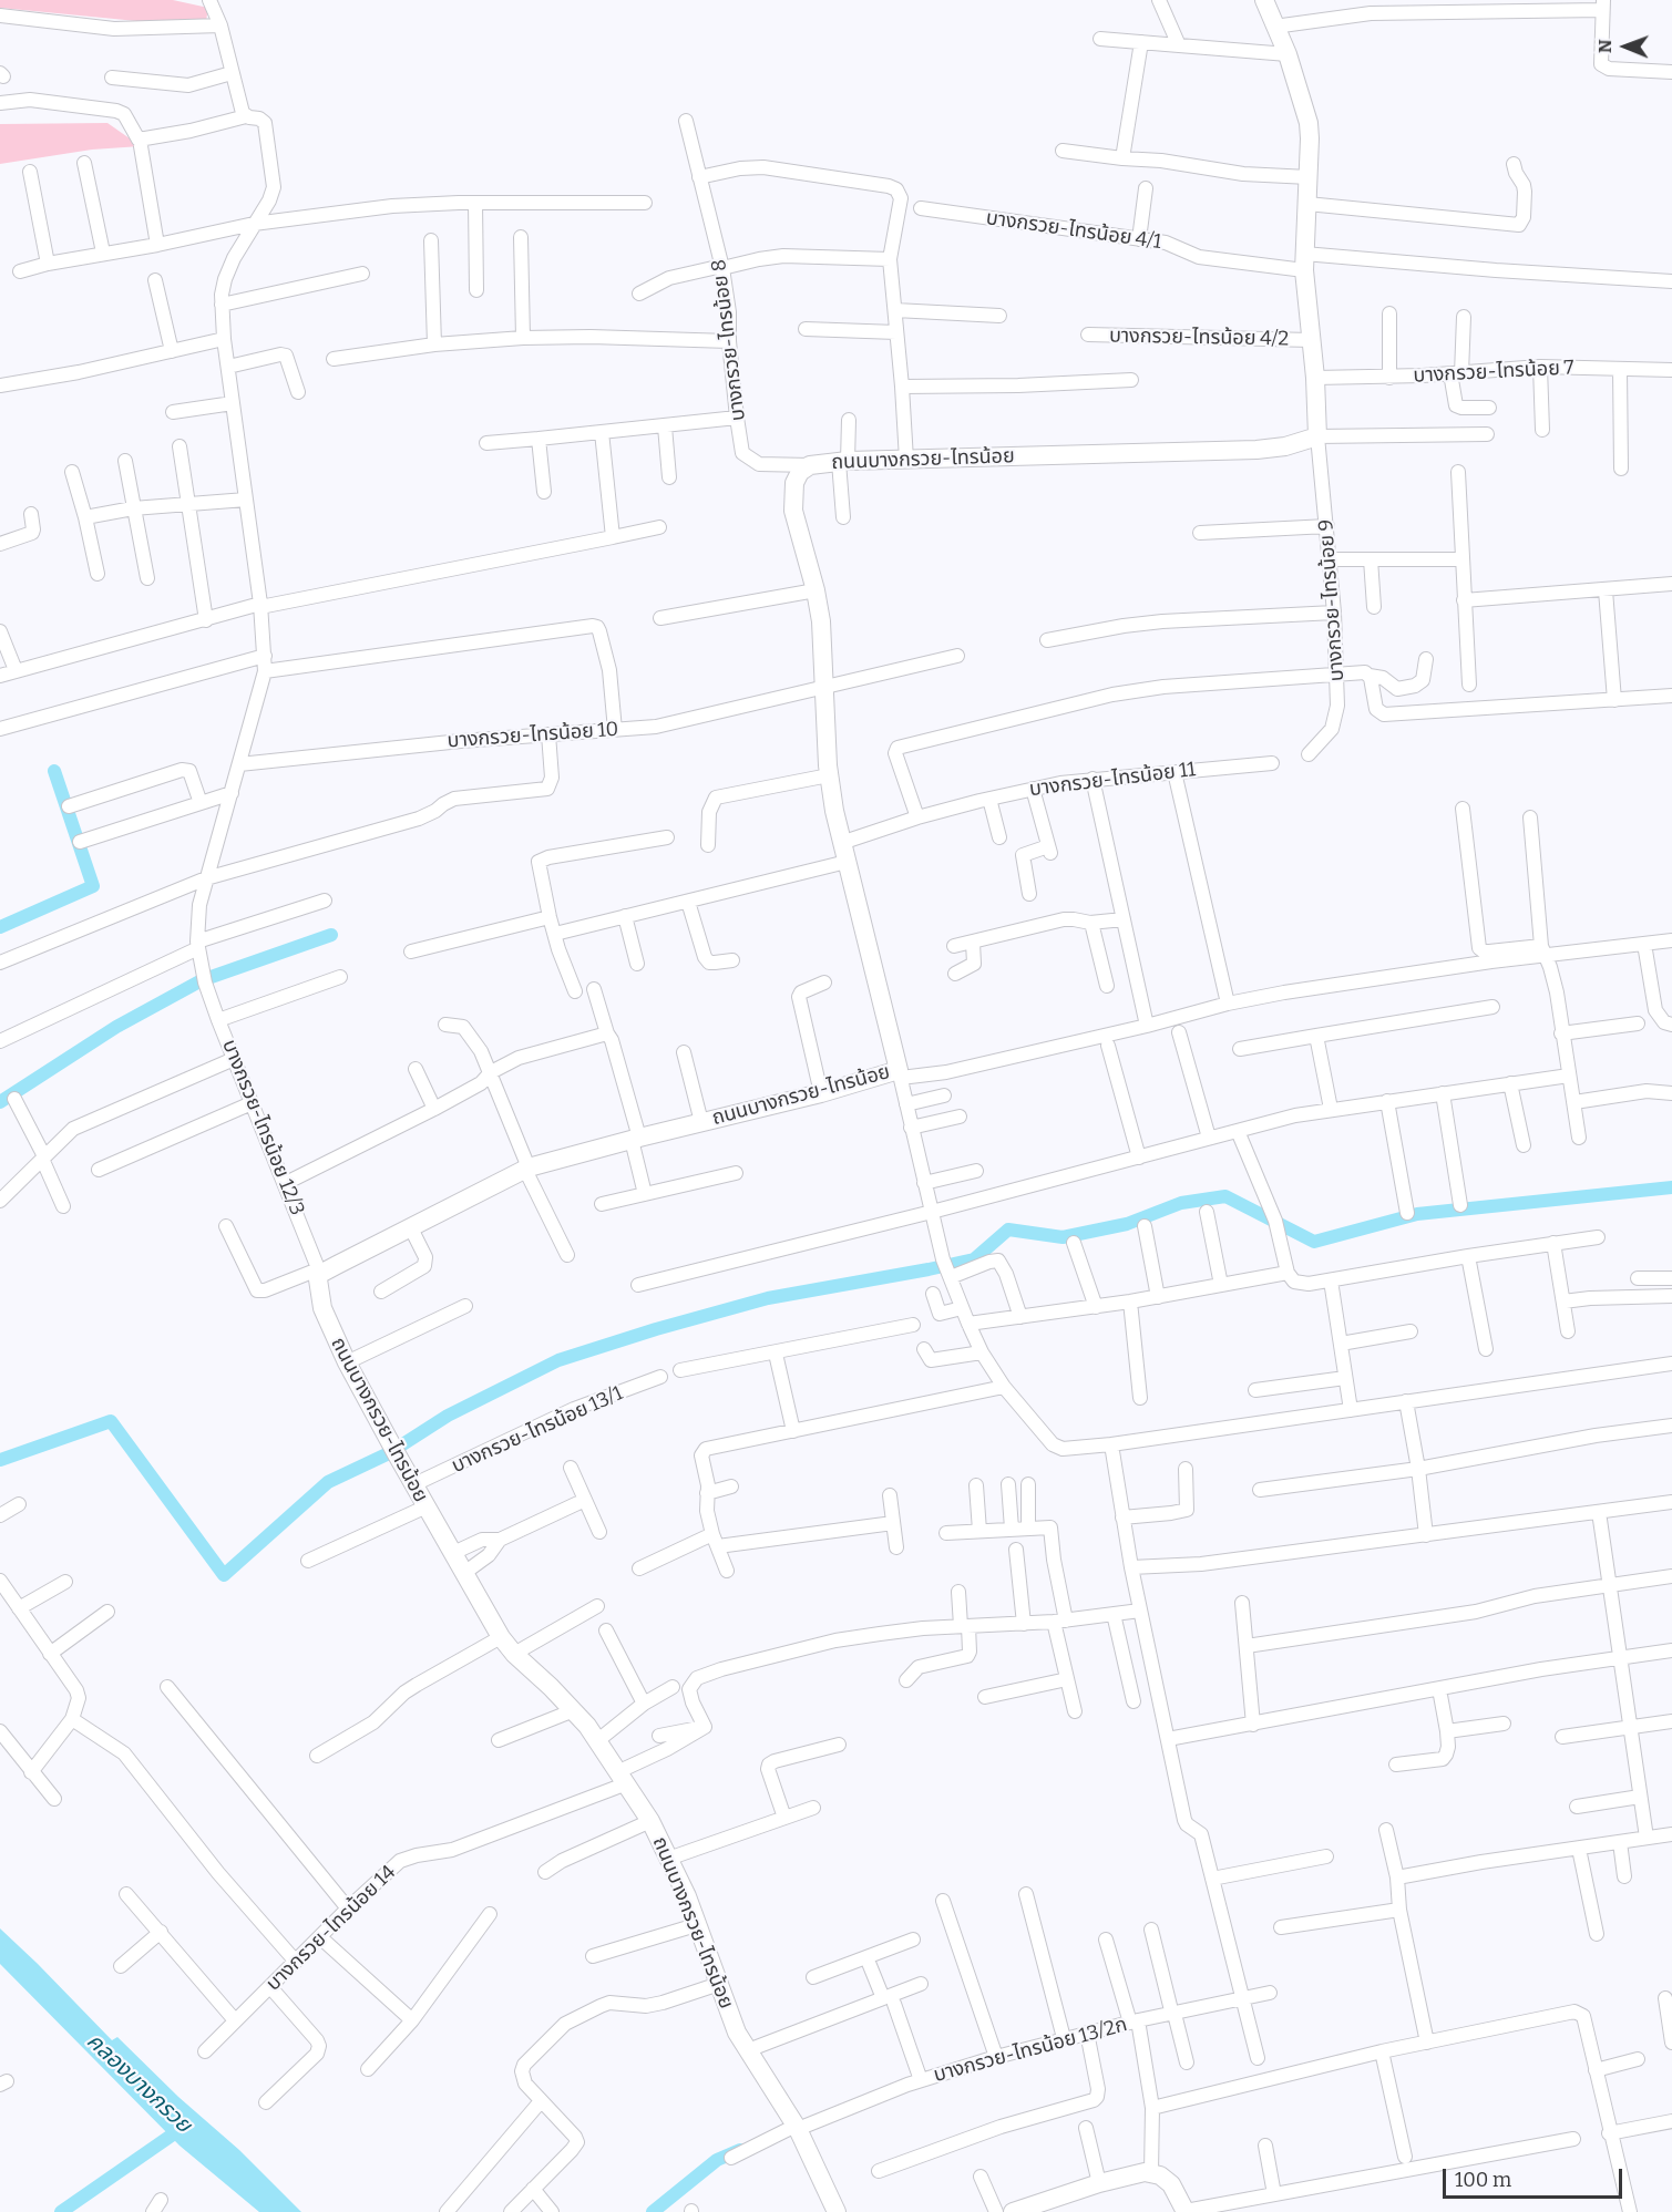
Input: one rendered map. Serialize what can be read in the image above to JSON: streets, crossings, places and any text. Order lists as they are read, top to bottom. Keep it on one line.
{"streets":{"main road":["ถนนบางกรวย-ไทรน้อย"],"street":["บางกรวย-ไทรน้อย 4/1","บางกรวย-ไทรน้อย 4/2","บางกรวย-ไทรน้อย 8","บางกรวย-ไทรน้อย 7","บางกรวย-ไทรน้อย 9","บางกรวย-ไทรน้อย 10","บางกรวย-ไทรน้อย 11","บางกรวย-ไทรน้อย 12/3","บางกรวย-ไทรน้อย 13/1","บางกรวย-ไทรน้อย 14","บางกรวย-ไทรน้อย 13/2ก"]},"crossings":[["บางกรวย-ไทรน้อย 8","ถนนบางกรวย-ไทรน้อย"],["ถนนบางกรวย-ไทรน้อย","บางกรวย-ไทรน้อย 9"],["ถนนบางกรวย-ไทรน้อย","บางกรวย-ไทรน้อย 10"],["ถนนบางกรวย-ไทรน้อย","บางกรวย-ไทรน้อย 11"],["ถนนบางกรวย-ไทรน้อย","บางกรวย-ไทรน้อย 12/3"],["ถนนบางกรวย-ไทรน้อย","บางกรวย-ไทรน้อย 13/1"],["ถนนบางกรวย-ไทรน้อย","บางกรวย-ไทรน้อย 14"],["ถนนบางกรวย-ไทรน้อย","บางกรวย-ไทรน้อย 13/2ก"],["บางกรวย-ไทรน้อย 10","บางกรวย-ไทรน้อย 12/3"]],"water":["คลองบางกรวย"],"scale_bar":"100 m","north":"left"}
